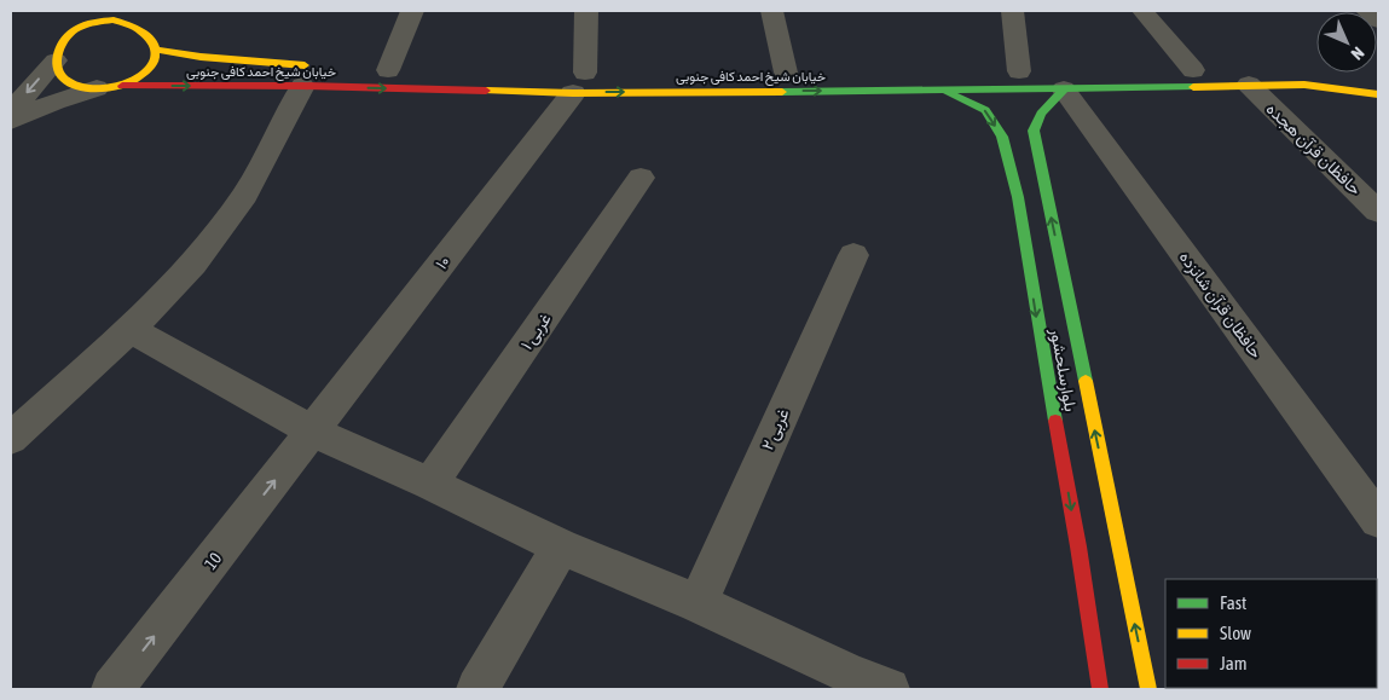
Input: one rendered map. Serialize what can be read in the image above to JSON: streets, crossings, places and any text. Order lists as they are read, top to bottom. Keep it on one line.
{"streets":{"street":["خیابان شیخ احمد کافی جنوبی","حافظان قرآن هجده","۱۰","حافظان قرآن شانزده","۱ غربی","بلوارسلحشور","۲ غربی","10"]},"crossings":[["خیابان شیخ احمد کافی جنوبی","حافظان قرآن هجده"],["خیابان شیخ احمد کافی جنوبی","۱۰"],["خیابان شیخ احمد کافی جنوبی","حافظان قرآن شانزده"],["خیابان شیخ احمد کافی جنوبی","بلوارسلحشور"],["۱۰","10"],["حافظان قرآن شانزده","بلوارسلحشور"]],"one_way":["خیابان شیخ احمد کافی جنوبی"],"legend":["Fast","Slow","Jam"],"north":"bottom right"}
